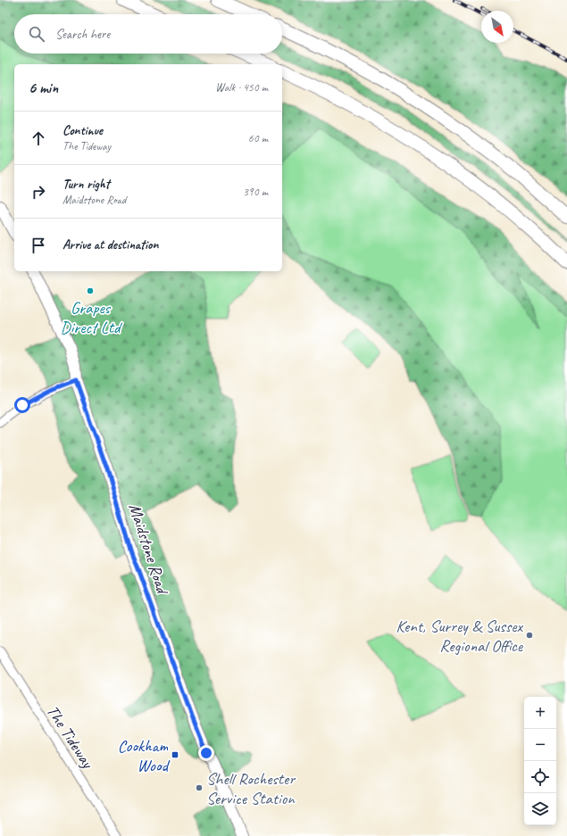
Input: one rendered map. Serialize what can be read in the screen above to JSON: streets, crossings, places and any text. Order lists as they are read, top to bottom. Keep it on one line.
{"streets":{"main road":["Maidstone Road"],"street":["The Tideway"]},"places":{"other":["Grapes Direct Ltd","Kent, Surrey & Sussex Regional Office","Shell Rochester Service Station"],"transit":["Cookham Wood"]},"north":"bottom right","page":{"search":"Search here","heading":["6 min","Walk · 450 m"],"list":[["Continue","The Tideway","60 m"],["Turn right","Maidstone Road","390 m"],"Arrive at destination"],"map_buttons":["+","−"]}}
